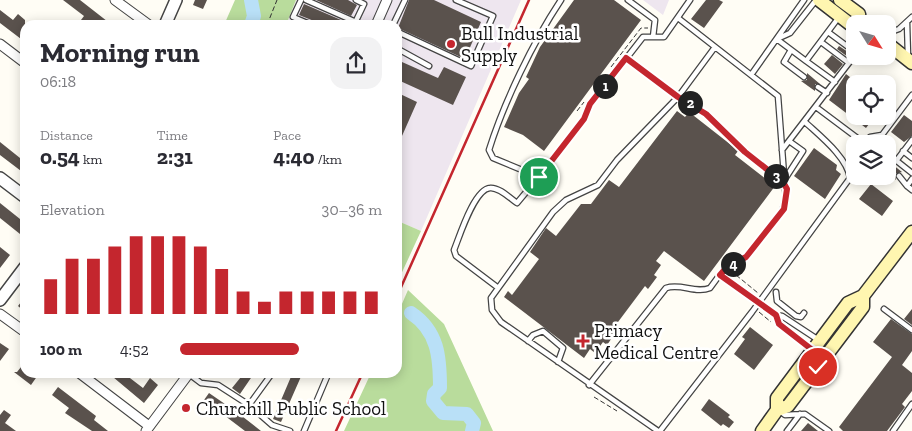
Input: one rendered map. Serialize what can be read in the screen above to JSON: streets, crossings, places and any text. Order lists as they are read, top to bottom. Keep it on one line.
{"places":{"other":["Bull Industrial Supply","Churchill Public School"],"health":["Primacy Medical Centre"]},"north":"bottom right","page":{"heading":["Morning run","06:18"],"pins":["1","2","3","4"],"stats":[["Distance","0.54 km"],["Time","2:31"],["Pace","4:40 /km"]],"chart":["Elevation","30–36 m"],"list":[{"name":"100 m","note":"4:52"}]}}
